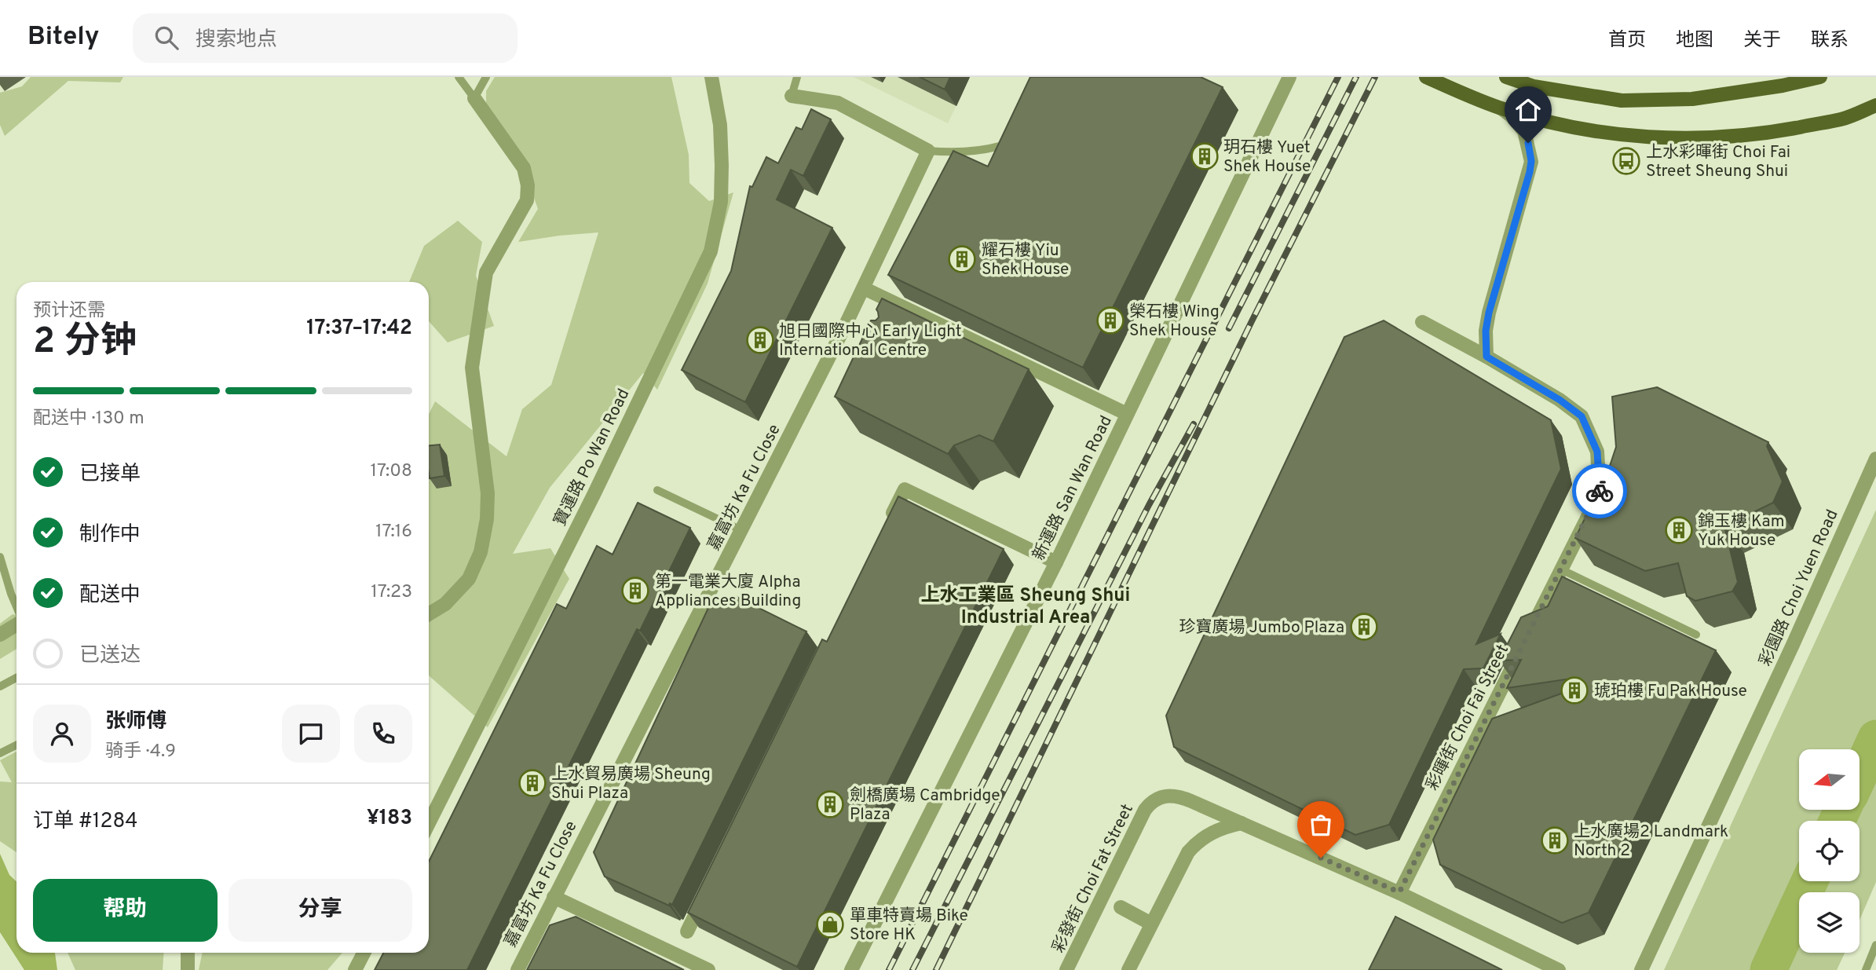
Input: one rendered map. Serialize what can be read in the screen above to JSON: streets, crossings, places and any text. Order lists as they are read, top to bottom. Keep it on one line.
{"streets":{"street":["寶運路 Po Wan Road","嘉富坊 Ka Fu Close","新運路 San Wan Road","彩園路 Choi Yuen Road","彩暉街 Choi Fai Street","彩發街 Choi Fat Street"]},"crossings":[["彩暉街 Choi Fai Street","彩發街 Choi Fat Street"]],"districts":["上水工業區 Sheung Shui Industrial Area"],"places":{"building":["玥石樓 Yuet Shek House","耀石樓 Yiu Shek House","榮石樓 Wing Shek House","旭日國際中心 Early Light International Centre","錦玉樓 Kam Yuk House","第一電業大廈 Alpha Appliances Building","珍寶廣場 Jumbo Plaza","琥珀樓 Fu Pak House","上水貿易廣場 Sheung Shui Plaza","劍橋廣場 Cambridge Plaza","上水廣場2 Landmark North 2"],"bus stop":["上水彩暉街 Choi Fai Street Sheung Shui"],"shop":["單車特賣場 Bike Store HK"]},"north":"left","page":{"header":"Bitely","search":"搜索地点","nav":["首页","地图","关于","联系"],"heading":["2 分钟","预计还需","17:37–17:42"],"panel":["张师傅","骑手 · 4.9","订单 #1284","¥183"],"bar":"配送中 · 130 m","list":[["已接单","17:08"],["制作中","17:16"],["配送中","17:23"],"已送达"],"buttons":["帮助","分享"]}}
